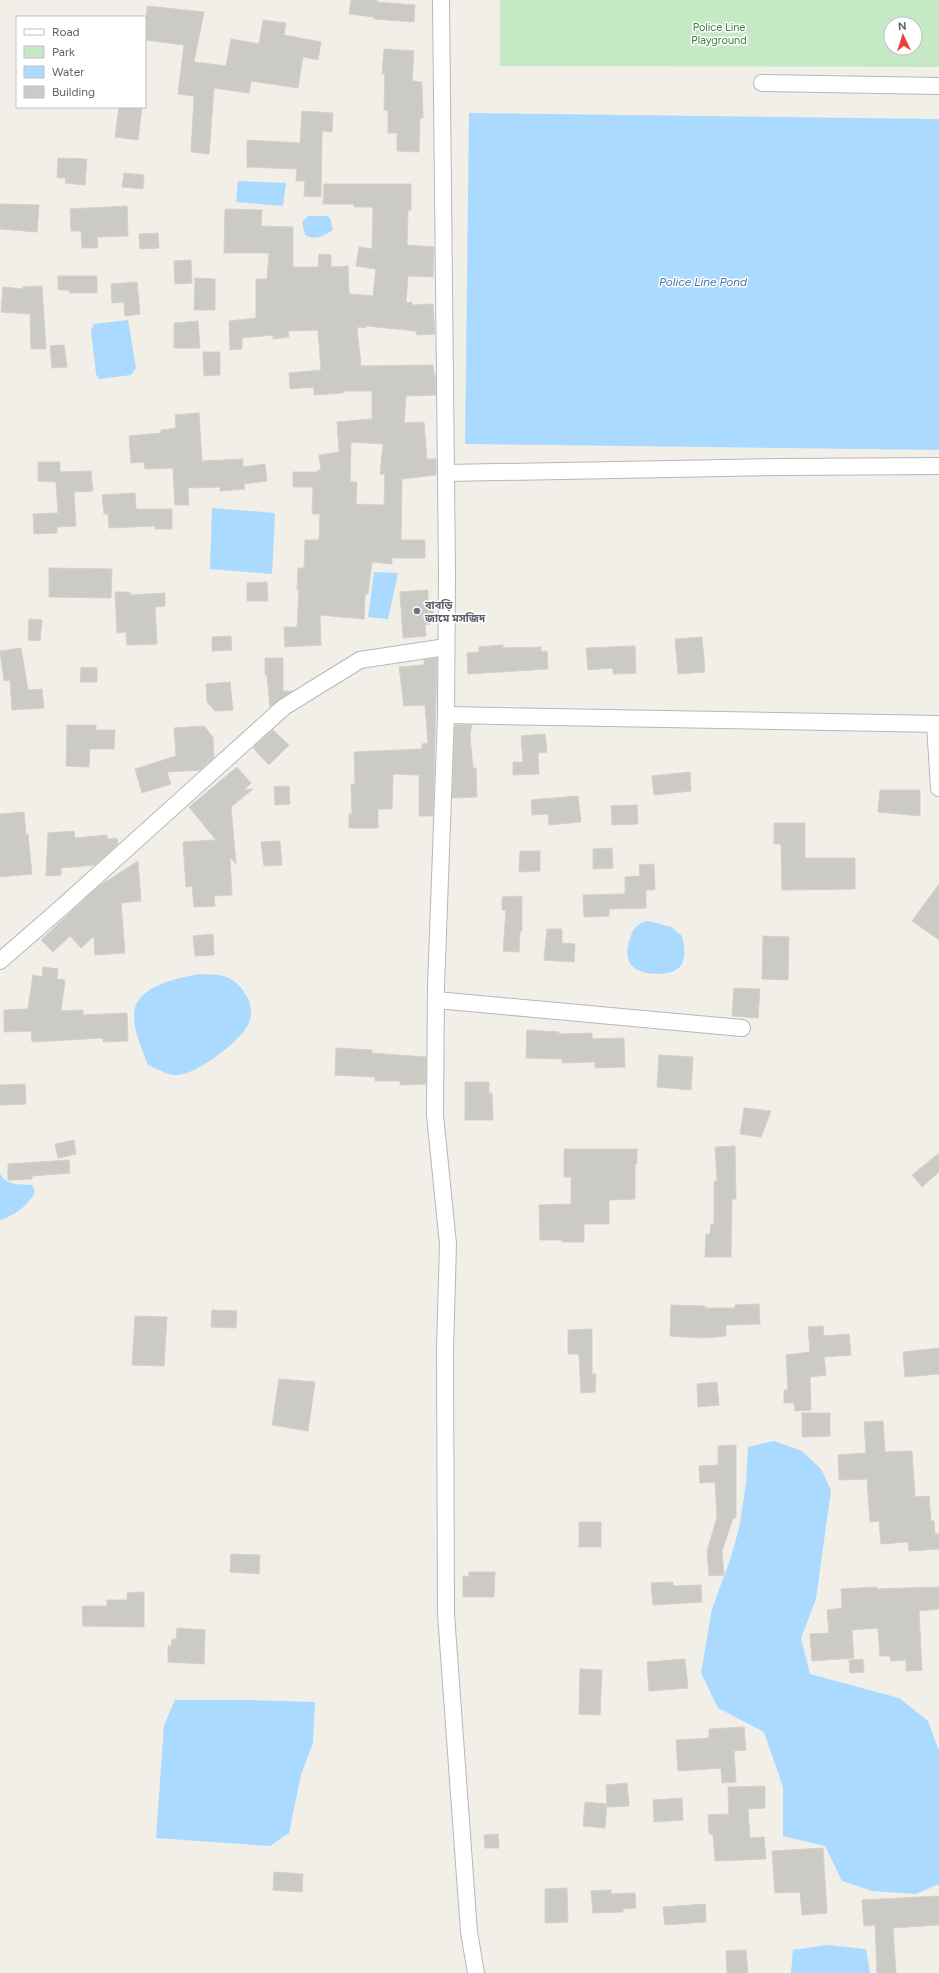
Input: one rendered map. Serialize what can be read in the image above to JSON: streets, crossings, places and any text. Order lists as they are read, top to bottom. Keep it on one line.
{"water":["Police Line Pond"],"parks":["Police Line Playground"],"places":["বাবড়ি জামে মসজিদ"],"legend":["Road","Park","Water","Building"],"north":"top"}
